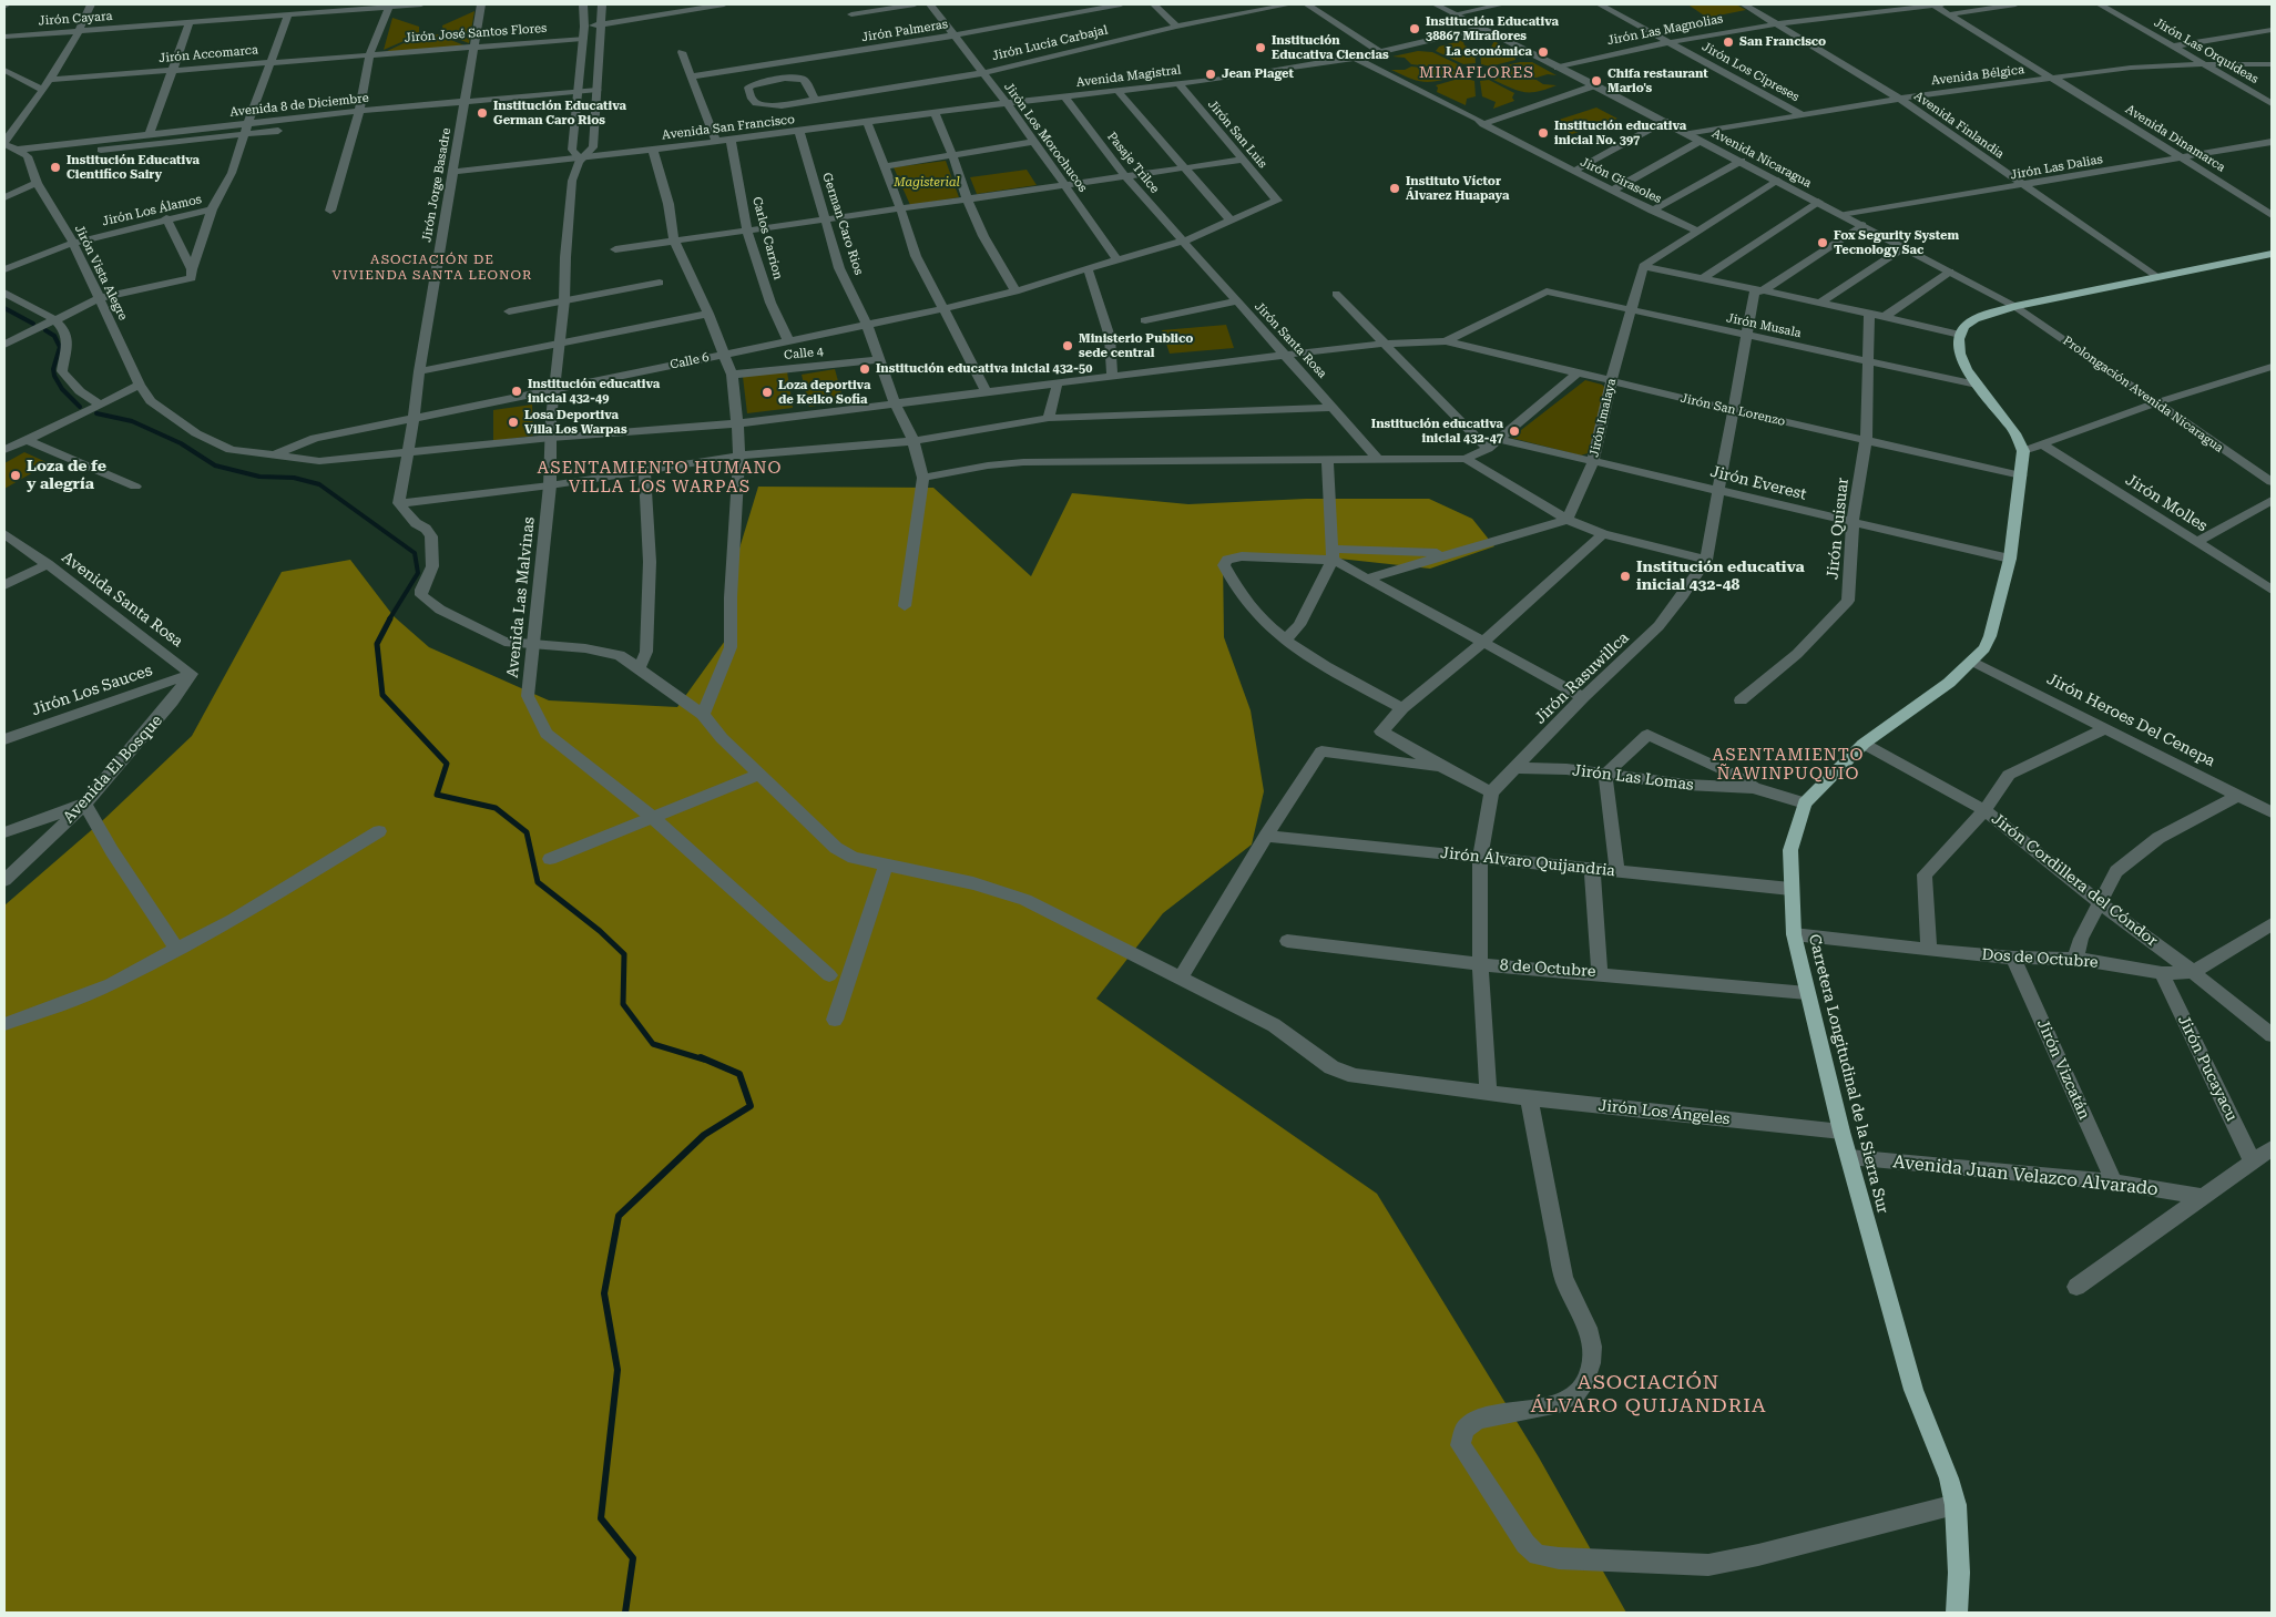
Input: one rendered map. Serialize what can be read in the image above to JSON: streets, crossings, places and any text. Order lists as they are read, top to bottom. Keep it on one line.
{"streets":{"highway":["Carretera Longitudinal de la Sierra Sur"],"street":["Jirón Cayara","Jirón Las Magnolias","Jirón Palmeras","Jirón José Santos Flores","Jirón Lucía Carbajal","Jirón Las Orquídeas","Jirón Accomarca","Jirón Los Cipreses","Avenida Bélgica","Avenida Magistral","Avenida 8 de Diciembre","Avenida Finlandia","Avenida San Francisco","Jirón San Luis","Jirón Los Morochucos","Avenida Dinamarca","Avenida Nicaragua","Pasaje Trilce","Jirón Las Dalias","Jirón Girasoles","Jirón Jorge Basadre","Jirón Los Álamos","German Caro Rios","Carlos Carrion","Jirón Vista Alegre","Jirón Musala","Jirón Santa Rosa","Calle 4","Calle 6","Prolongación Avenida Nicaragua","Jirón San Lorenzo","Jirón Imalaya","Jirón Everest","Jirón Molles","Jirón Quisuar","Avenida Las Malvinas","Avenida Santa Rosa","Jirón Rasuwillca","Jirón Los Sauces","Jirón Heroes Del Cenepa","Avenida El Bosque","Jirón Las Lomas","Jirón Álvaro Quijandria","Jirón Cordillera del Cóndor","Dos de Octubre","8 de Octubre","Jirón Pucayacu","Jirón Vizcatán","Jirón Los Ángeles","Avenida Juan Velazco Alvarado"]},"crossings":[["Jirón Las Magnolias","Jirón Los Cipreses"],["Jirón Las Magnolias","Avenida Finlandia"],["Jirón Las Magnolias","Avenida Dinamarca"],["Jirón Las Magnolias","Avenida Nicaragua"],["Jirón Palmeras","Jirón Los Morochucos"],["Jirón José Santos Flores","Jirón Accomarca"],["Jirón José Santos Flores","Jirón Jorge Basadre"],["Jirón Lucía Carbajal","Jirón Los Morochucos"],["Jirón Las Orquídeas","Avenida Bélgica"],["Jirón Los Cipreses","Avenida Bélgica"],["Avenida Bélgica","Avenida Finlandia"],["Avenida Bélgica","Avenida Dinamarca"],["Avenida Bélgica","Avenida Nicaragua"],["Avenida Magistral","Avenida San Francisco"],["Avenida Magistral","Jirón San Luis"],["Avenida Magistral","Jirón Los Morochucos"],["Avenida Magistral","Avenida Nicaragua"],["Avenida Magistral","Pasaje Trilce"],["Avenida Magistral","Jirón Girasoles"],["Avenida 8 de Diciembre","Jirón Jorge Basadre"],["Avenida 8 de Diciembre","Jirón Vista Alegre"],["Avenida 8 de Diciembre","Avenida Las Malvinas"],["Avenida Finlandia","Jirón Las Dalias"],["Avenida San Francisco","Jirón Los Morochucos"],["Avenida San Francisco","Jirón Jorge Basadre"],["Avenida San Francisco","German Caro Rios"],["Avenida San Francisco","Carlos Carrion"],["Avenida San Francisco","Avenida Las Malvinas"],["Jirón San Luis","Calle 6"],["Jirón Los Morochucos","Calle 6"],["Avenida Dinamarca","Jirón Las Dalias"],["Avenida Nicaragua","Jirón Las Dalias"],["Avenida Nicaragua","Prolongación Avenida Nicaragua"],["Pasaje Trilce","Jirón Santa Rosa"],["Pasaje Trilce","Calle 6"],["Jirón Jorge Basadre","Calle 6"],["Jirón Jorge Basadre","Jirón Los Ángeles"],["Jirón Los Álamos","Jirón Vista Alegre"],["German Caro Rios","Calle 4"],["German Caro Rios","Calle 6"],["Carlos Carrion","Calle 6"],["Jirón Musala","Jirón Imalaya"],["Jirón Musala","Jirón Quisuar"],["Jirón Musala","Jirón Rasuwillca"],["Jirón Musala","Carretera Longitudinal de la Sierra Sur"],["Jirón Santa Rosa","Calle 6"],["Calle 6","Avenida Las Malvinas"],["Jirón San Lorenzo","Jirón Imalaya"],["Jirón San Lorenzo","Jirón Quisuar"],["Jirón San Lorenzo","Jirón Rasuwillca"],["Jirón San Lorenzo","Carretera Longitudinal de la Sierra Sur"],["Jirón Imalaya","Jirón Everest"],["Jirón Everest","Jirón Quisuar"],["Jirón Everest","Jirón Rasuwillca"],["Jirón Everest","Carretera Longitudinal de la Sierra Sur"],["Avenida Las Malvinas","Jirón Los Ángeles"],["Avenida Santa Rosa","Jirón Los Sauces"],["Avenida Santa Rosa","Avenida El Bosque"],["Jirón Rasuwillca","Jirón Las Lomas"],["Jirón Los Sauces","Avenida El Bosque"],["Jirón Heroes Del Cenepa","Carretera Longitudinal de la Sierra Sur"],["Jirón Álvaro Quijandria","Carretera Longitudinal de la Sierra Sur"],["Jirón Cordillera del Cóndor","Dos de Octubre"],["Jirón Cordillera del Cóndor","Carretera Longitudinal de la Sierra Sur"],["Dos de Octubre","Jirón Pucayacu"],["Dos de Octubre","Jirón Vizcatán"],["Dos de Octubre","Carretera Longitudinal de la Sierra Sur"],["8 de Octubre","Carretera Longitudinal de la Sierra Sur"],["Jirón Vizcatán","Avenida Juan Velazco Alvarado"],["Carretera Longitudinal de la Sierra Sur","Jirón Los Ángeles"],["Carretera Longitudinal de la Sierra Sur","Avenida Juan Velazco Alvarado"]],"districts":["MIRAFLORES","ASOCIACIÓN DE VIVIENDA SANTA LEONOR","ASENTAMIENTO HUMANO VILLA LOS WARPAS","ASENTAMIENTO ÑAWINPUQUIO","ASOCIACIÓN ÁLVARO QUIJANDRIA"],"parks":["Magisterial"],"places":["Institución Educativa 38867 Miraflores","San Francisco","Institución Educativa Ciencias","La económica","Jean Piaget","Chifa restaurant Mario's","Institución Educativa German Caro Rios","Institución educativa inicial No. 397","Institución Educativa Cientifico Sairy","Instituto Víctor Álvarez Huapaya","Fox Segurity System Tecnology Sac","Ministerio Publico sede central","Institución educativa inicial 432-50","Institución educativa inicial 432-49","Loza deportiva de Keiko Sofia","Losa Deportiva Villa Los Warpas","Institución educativa inicial 432-47","Loza de fe y alegría","Institución educativa inicial 432-48"]}
